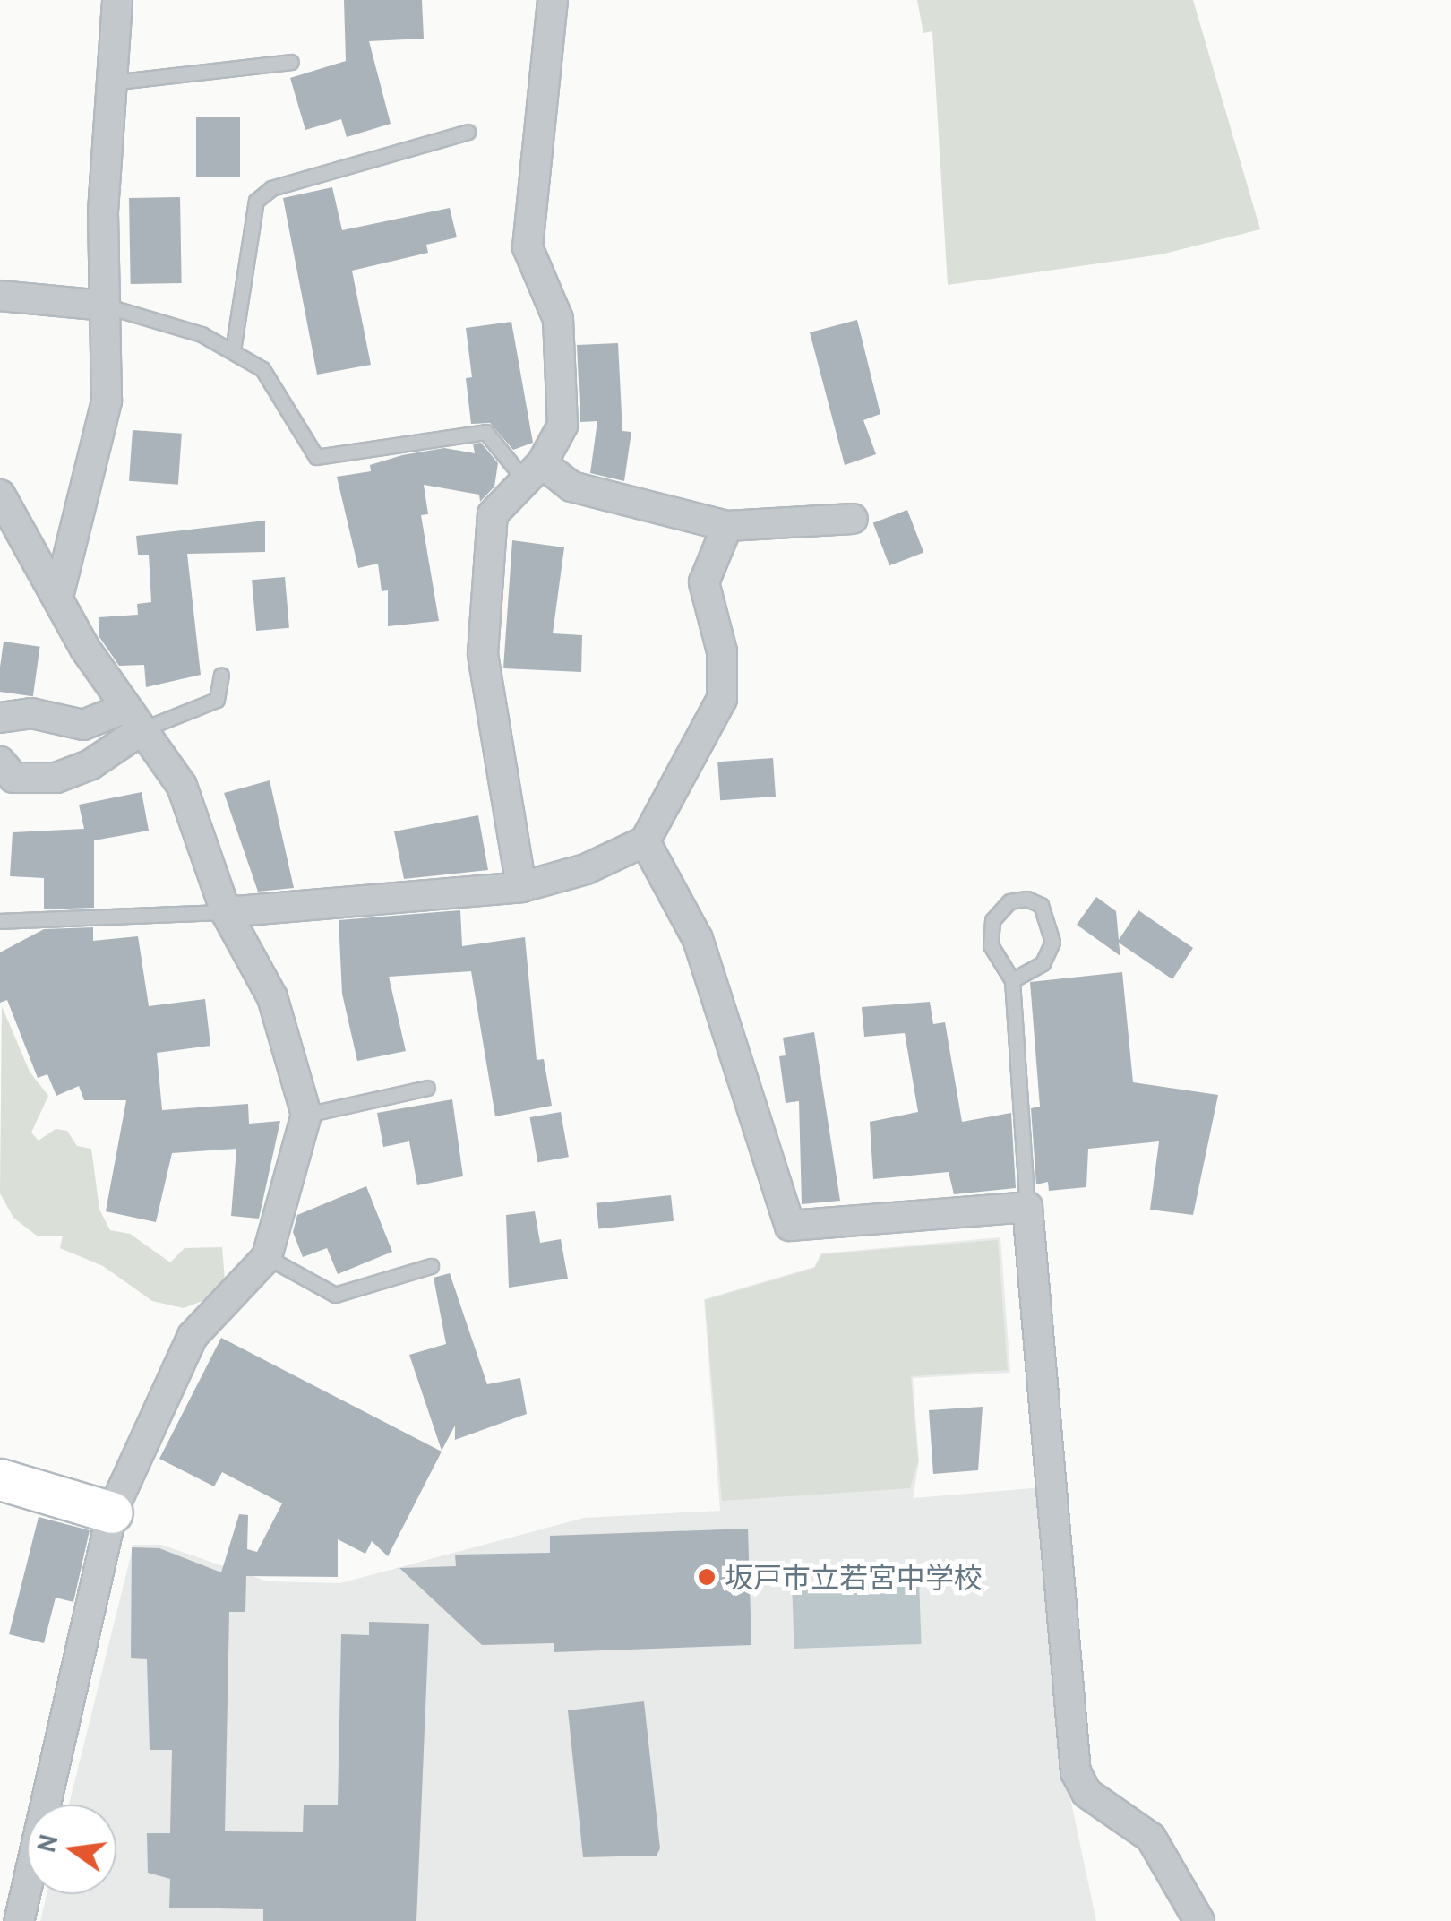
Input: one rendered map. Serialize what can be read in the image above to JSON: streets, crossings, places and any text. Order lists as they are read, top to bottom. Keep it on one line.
{"places":["坂戸市立若宮中学校"],"north":"left"}
